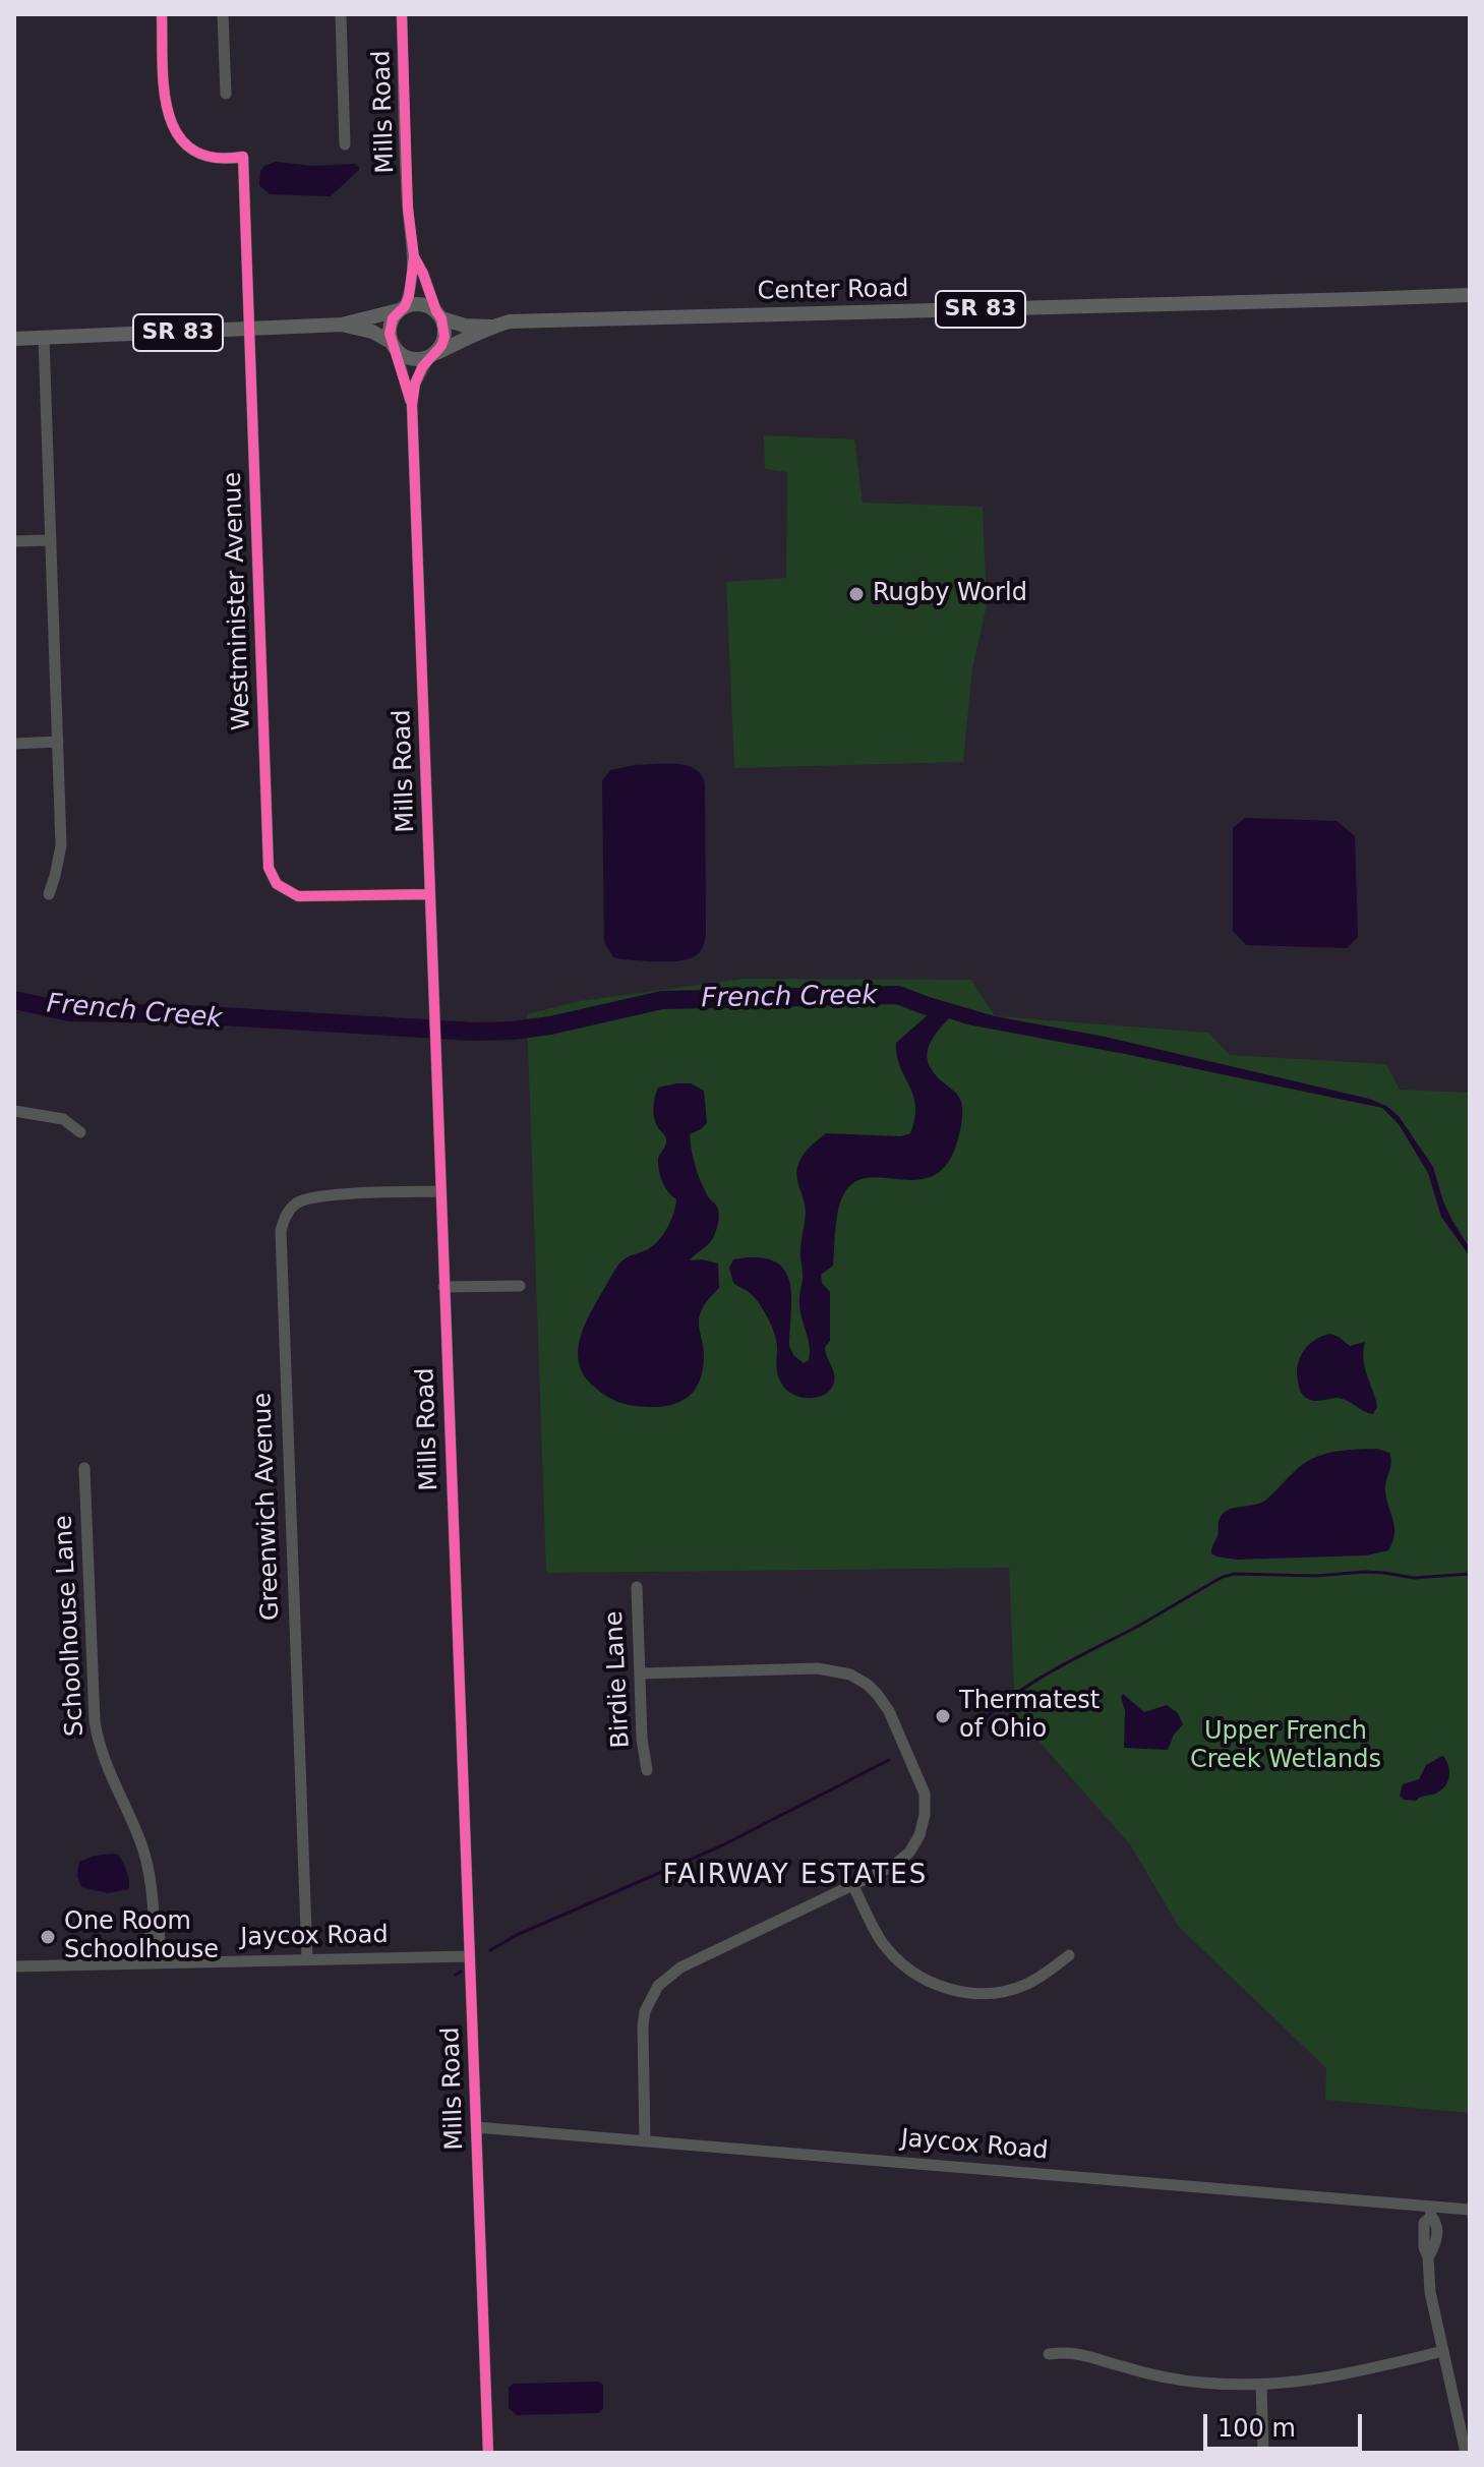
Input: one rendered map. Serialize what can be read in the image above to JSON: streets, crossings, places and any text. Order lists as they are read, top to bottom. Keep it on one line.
{"streets":{"main road":["Center Road","SR 83"],"street":["Mills Road","Westminister Avenue","Greenwich Avenue","Schoolhouse Lane","Birdie Lane","Jaycox Road"]},"crossings":[["Mills Road","Center Road"],["Mills Road","SR 83"],["Mills Road","Westminister Avenue"],["Mills Road","Greenwich Avenue"],["Mills Road","Jaycox Road"],["Center Road","SR 83"],["SR 83","Westminister Avenue"],["Greenwich Avenue","Jaycox Road"],["Schoolhouse Lane","Jaycox Road"]],"districts":["FAIRWAY ESTATES"],"water":["French Creek"],"parks":["Upper French Creek Wetlands"],"places":["Rugby World","Thermatest of Ohio","One Room Schoolhouse"],"scale_bar":"100 m"}
